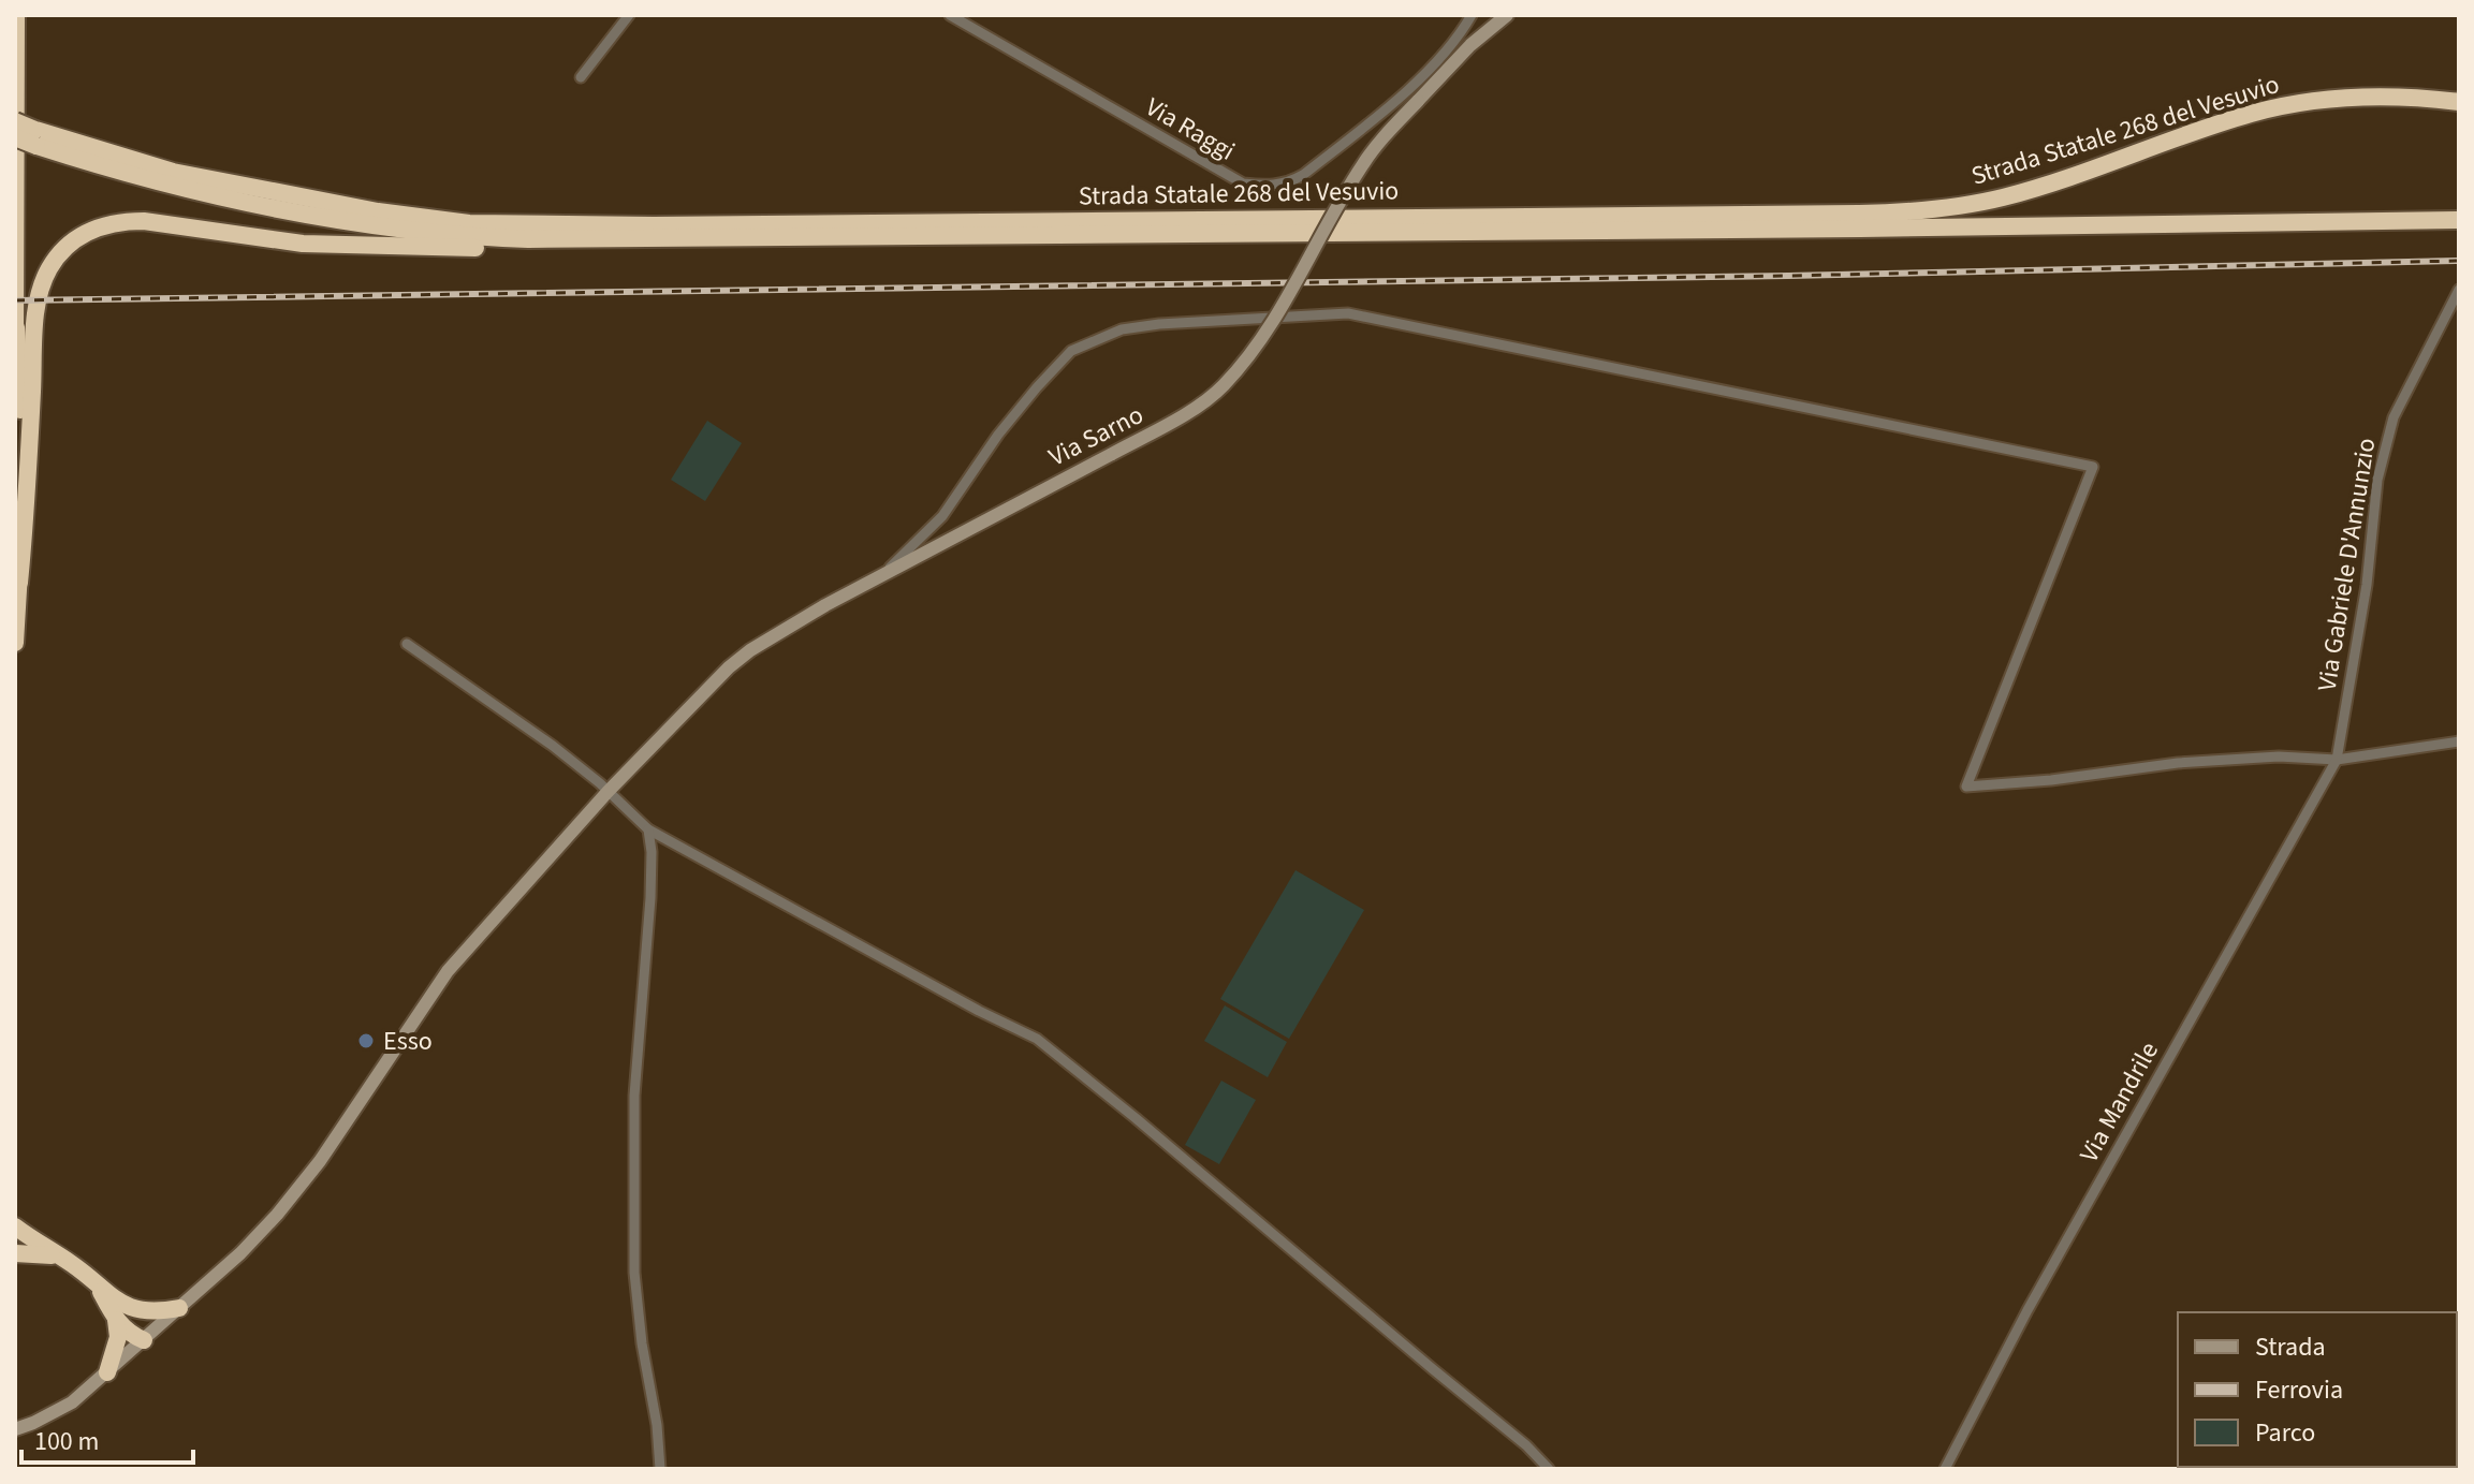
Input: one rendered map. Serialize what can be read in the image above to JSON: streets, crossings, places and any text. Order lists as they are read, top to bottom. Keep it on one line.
{"streets":{"highway":["Strada Statale 268 del Vesuvio"],"street":["Via Raggi","Via Sarno","Via Gabriele D'Annunzio","Via Mandrile"]},"crossings":[["Via Gabriele D'Annunzio","Via Mandrile"]],"places":["Esso"],"legend":["Strada","Ferrovia","Parco"],"scale_bar":"100 m"}
